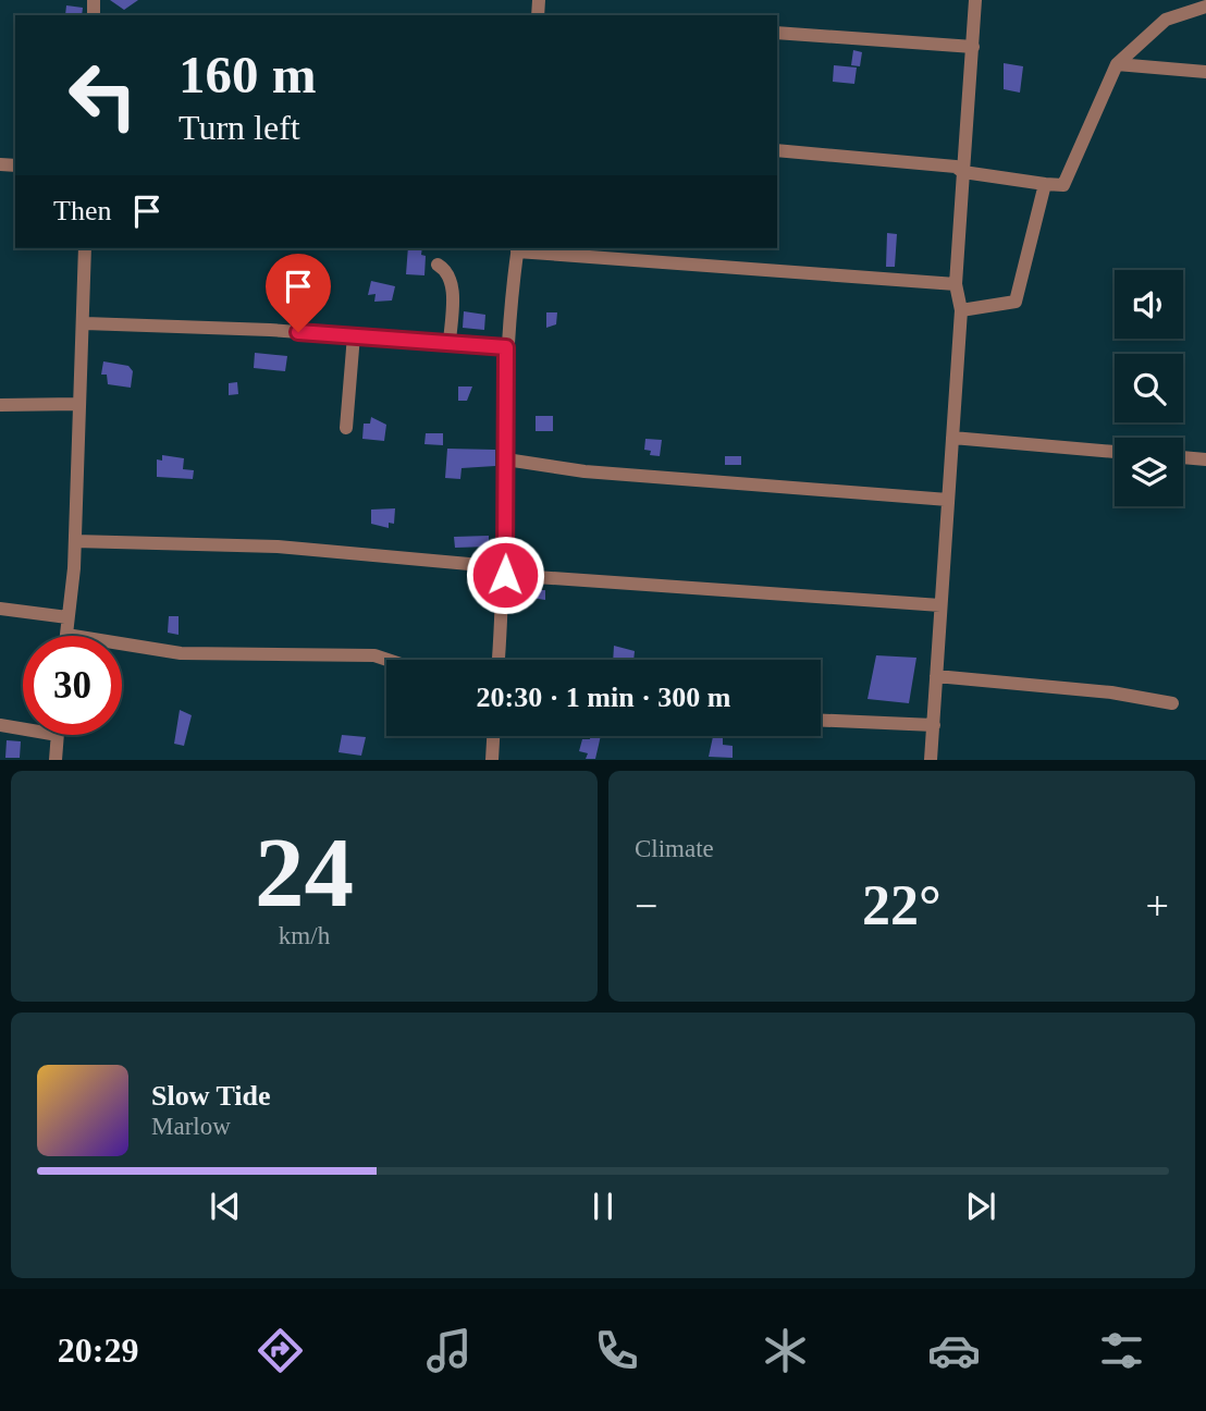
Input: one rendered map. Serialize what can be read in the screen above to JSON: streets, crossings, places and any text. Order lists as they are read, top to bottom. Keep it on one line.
{"page":{"turn":["160 m","Turn left"],"then":"Then","limit":"30","trip":"20:30 · 1 min · 300 m","tile":[["24","km/h"],"Climate"],"heat":["−","22°","+"],"song":["Slow Tide","Marlow"],"tabs":"20:29"}}
